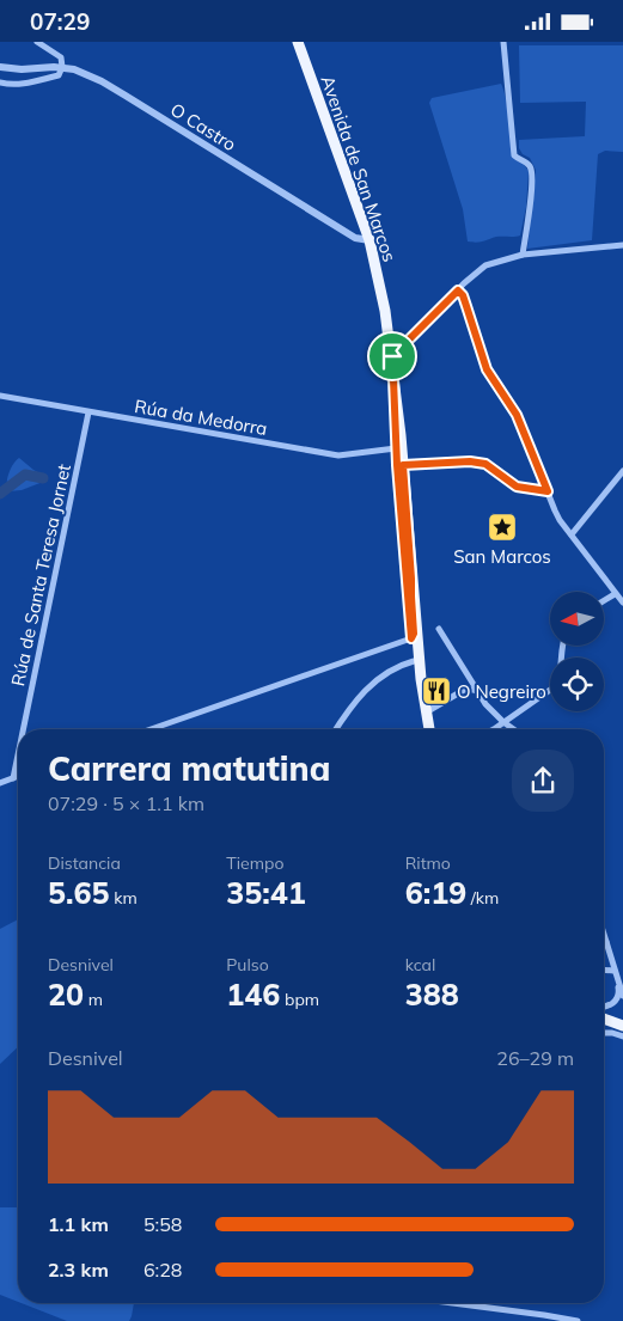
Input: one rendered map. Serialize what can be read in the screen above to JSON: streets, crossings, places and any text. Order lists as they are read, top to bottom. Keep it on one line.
{"streets":{"main road":["Avenida de San Marcos"],"street":["O Castro","Rúa da Medorra","Rúa de Santa Teresa Jornet"]},"crossings":[["O Castro","Avenida de San Marcos"],["Avenida de San Marcos","Rúa da Medorra"],["Rúa da Medorra","Rúa de Santa Teresa Jornet"]],"places":{"place":["San Marcos"],"restaurant":["O Negreiro"]},"north":"left","page":{"status":"07:29","heading":["Carrera matutina","07:29 · 5 × 1.1 km"],"stats":[["Distancia","5.65 km"],["Tiempo","35:41"],["Ritmo","6:19 /km"],["Desnivel","20 m"],["Pulso","146 bpm"],["kcal","388"]],"chart":["Desnivel","26–29 m"],"list":[{"name":"1.1 km","note":"5:58"},{"name":"2.3 km","note":"6:28"}]}}
